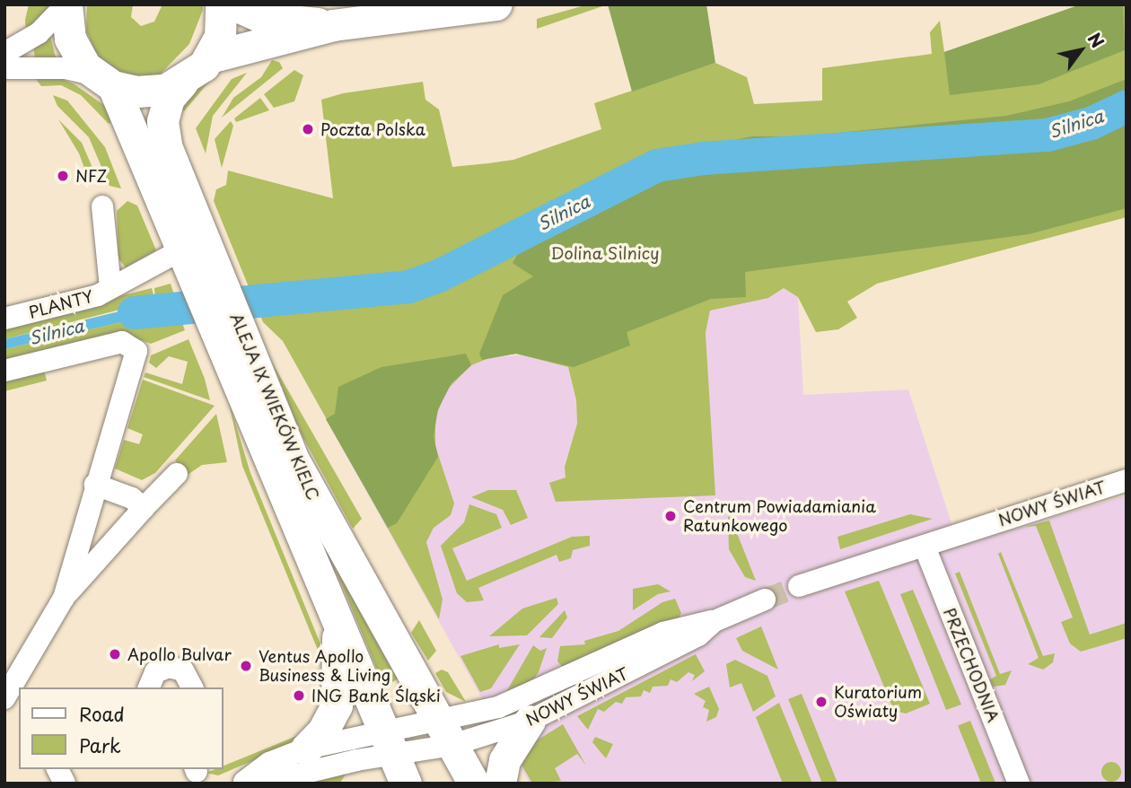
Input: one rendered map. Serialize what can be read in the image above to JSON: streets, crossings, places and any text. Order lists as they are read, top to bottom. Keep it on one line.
{"streets":{"main road":["ALEJA IX WIEKÓW KIELC"],"street":["PLANTY","NOWY ŚWIAT","PRZECHODNIA"]},"crossings":[["PLANTY","ALEJA IX WIEKÓW KIELC"],["ALEJA IX WIEKÓW KIELC","NOWY ŚWIAT"],["NOWY ŚWIAT","PRZECHODNIA"]],"water":["Silnica"],"parks":["Dolina Silnicy"],"places":["Poczta Polska","NFZ","Centrum Powiadamiania Ratunkowego","Apollo Bulvar","Ventus Apollo Business & Living","ING Bank Śląski","Kuratorium Oświaty"],"legend":["Road","Park"],"north":"top right"}
